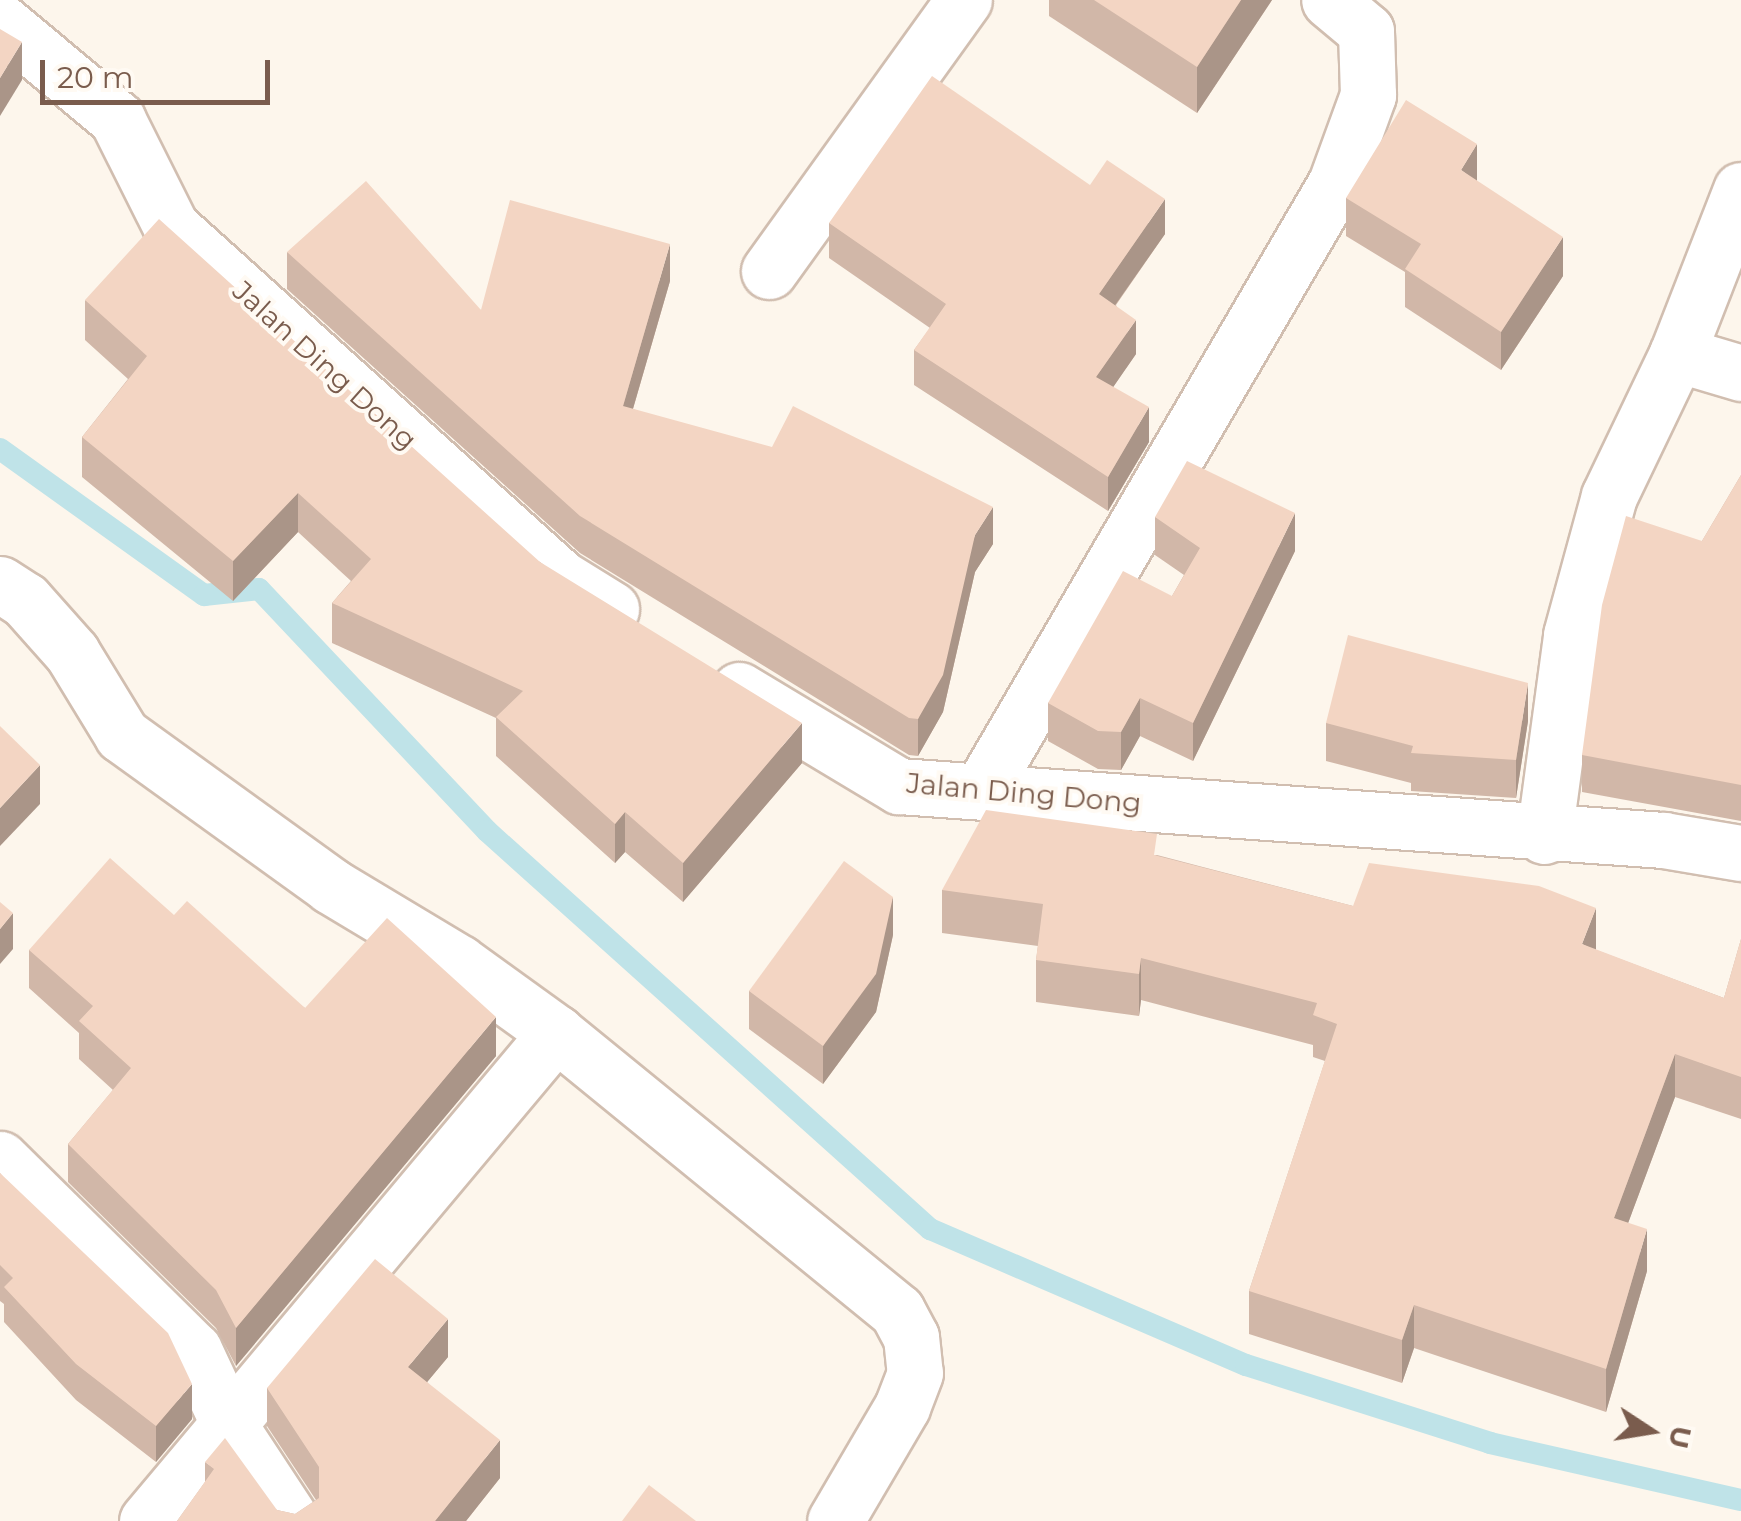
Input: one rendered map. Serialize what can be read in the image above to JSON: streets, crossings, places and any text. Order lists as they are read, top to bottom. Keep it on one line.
{"streets":{"street":["Jalan Ding Dong"]},"scale_bar":"20 m","north":"right"}
